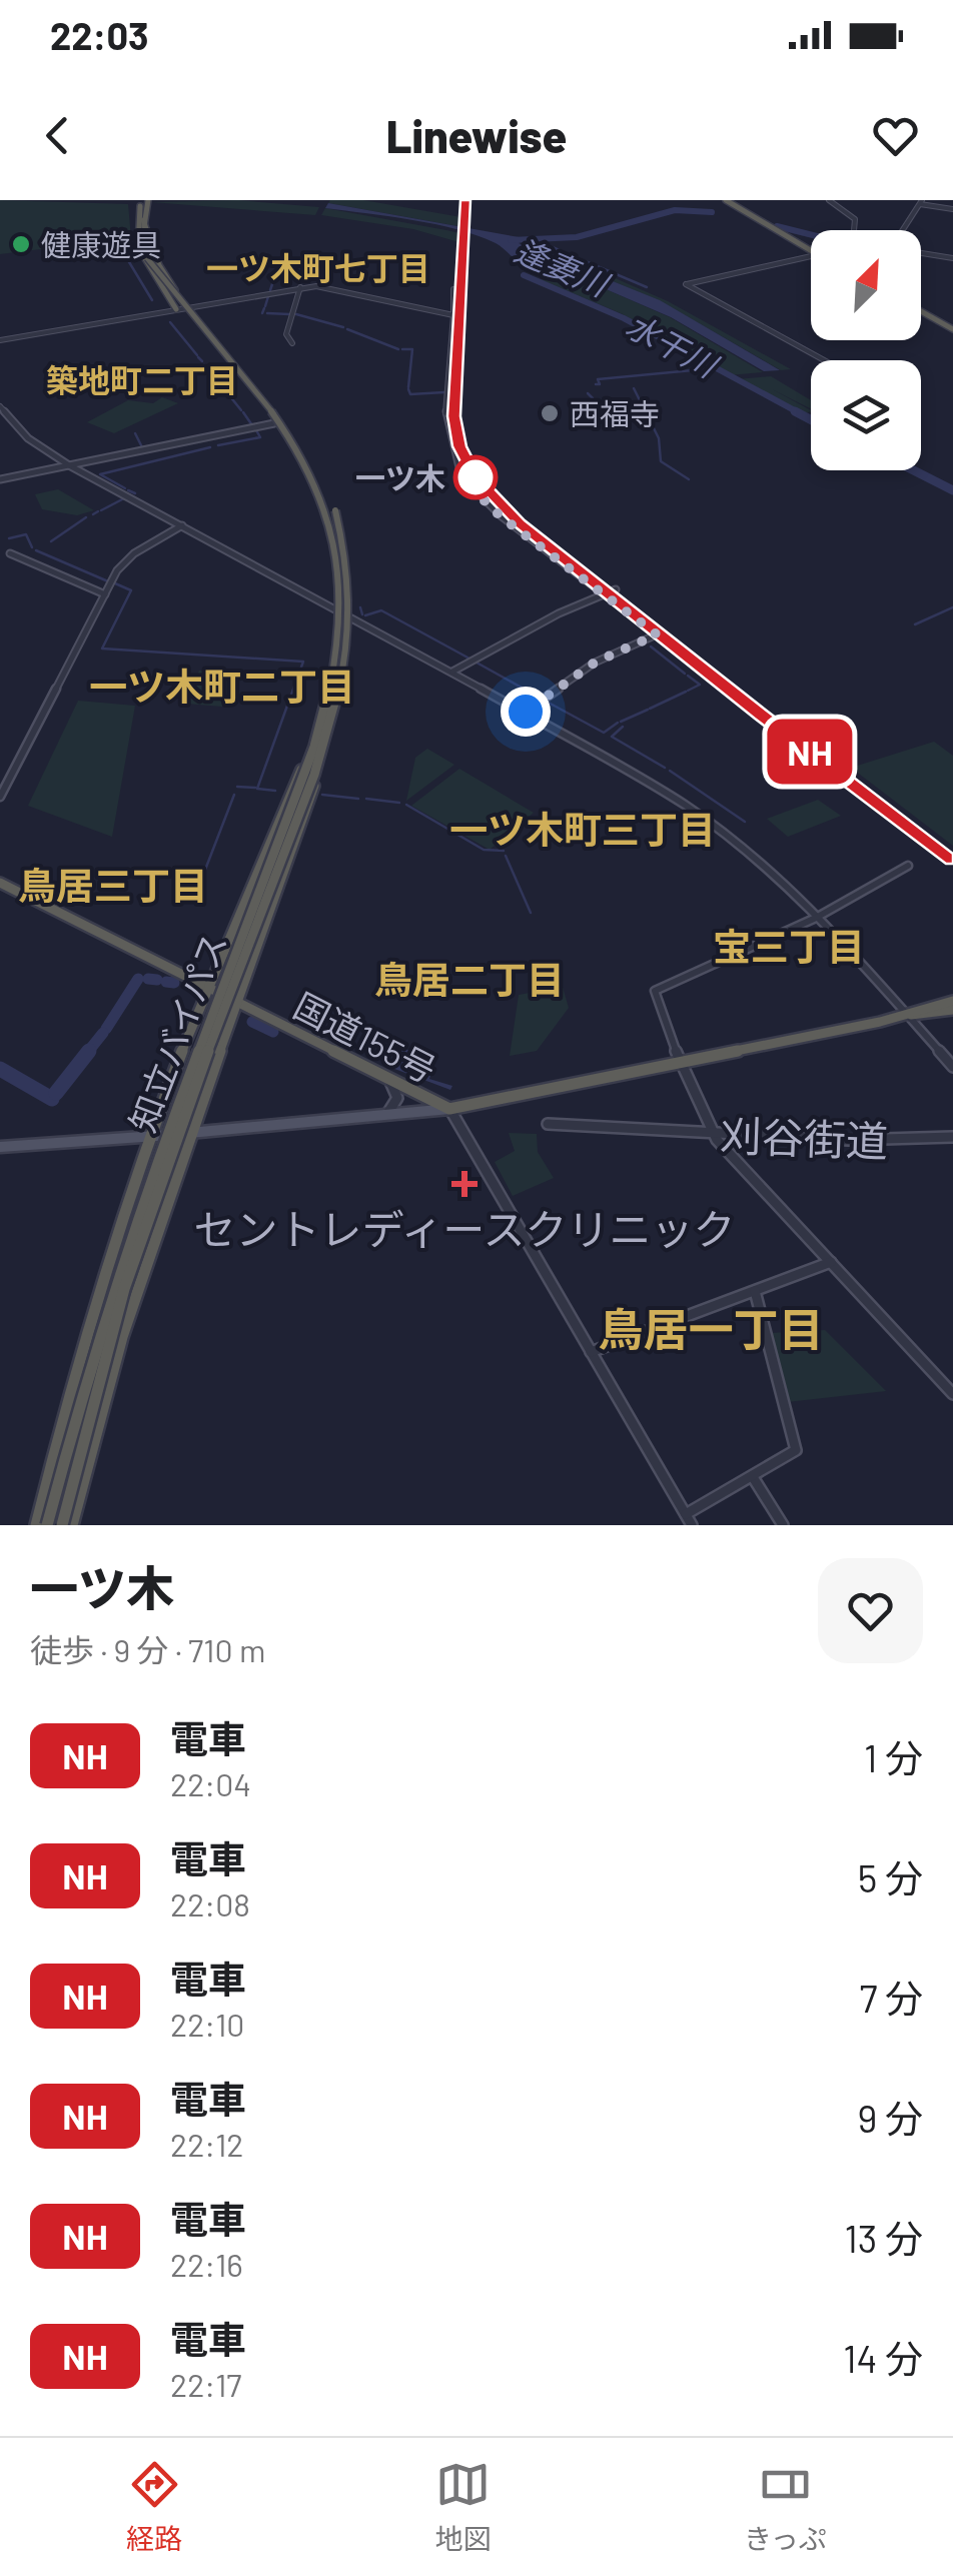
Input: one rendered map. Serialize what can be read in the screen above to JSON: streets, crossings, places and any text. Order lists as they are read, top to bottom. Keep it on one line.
{"streets":{"highway":["知立バイパス","国道155号"],"street":["刈谷街道"]},"districts":["一ツ木町七丁目","築地町二丁目","一ツ木町二丁目","一ツ木町三丁目","鳥居三丁目","宝三丁目","鳥居二丁目","鳥居一丁目"],"water":["逢妻川","水干川"],"places":{"other":["健康遊具","西福寺","一ツ木"],"health":["セントレディースクリニック"]},"north":"top right","page":{"status":"22:03","header":"Linewise","on_map":"NH","heading":["一ツ木","徒歩 · 9 分 · 710 m"],"list":[{"mark":"NH","name":"電車","note":"22:04","value":"1 分"},{"mark":"NH","name":"電車","note":"22:08","value":"5 分"},{"mark":"NH","name":"電車","note":"22:10","value":"7 分"},{"mark":"NH","name":"電車","note":"22:12","value":"9 分"},{"mark":"NH","name":"電車","note":"22:16","value":"13 分"},{"mark":"NH","name":"電車","note":"22:17","value":"14 分"}],"tabs":["経路","地図","きっぷ"]}}
